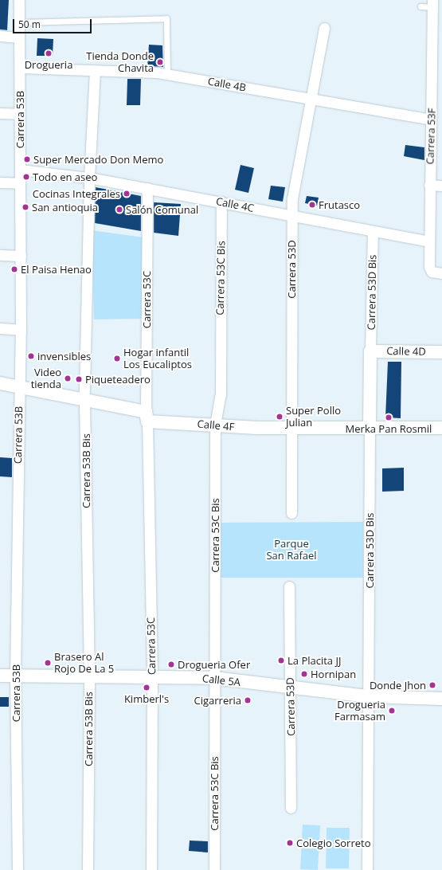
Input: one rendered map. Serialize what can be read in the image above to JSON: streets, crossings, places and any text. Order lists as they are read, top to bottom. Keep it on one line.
{"streets":{"street":["Calle 4B","Carrera 53B","Carrera 53F","Calle 4C","Carrera 53D","Carrera 53C Bis","Carrera 53D Bis","Carrera 53C","Calle 4D","Calle 4F","Carrera 53B Bis","Calle 5A"]},"crossings":[["Calle 4B","Carrera 53B"],["Calle 4B","Carrera 53F"],["Calle 4B","Carrera 53D"],["Calle 4B","Carrera 53B Bis"],["Carrera 53B","Calle 4C"],["Carrera 53B","Calle 4F"],["Carrera 53B","Calle 5A"],["Carrera 53F","Calle 4C"],["Calle 4C","Carrera 53D"],["Calle 4C","Carrera 53C Bis"],["Calle 4C","Carrera 53D Bis"],["Calle 4C","Carrera 53C"],["Calle 4C","Carrera 53B Bis"],["Carrera 53D","Calle 4F"],["Carrera 53D","Calle 5A"],["Carrera 53C Bis","Calle 4F"],["Carrera 53C Bis","Calle 5A"],["Carrera 53D Bis","Calle 4D"],["Carrera 53D Bis","Calle 4F"],["Carrera 53D Bis","Calle 5A"],["Carrera 53C","Calle 4F"],["Carrera 53C","Calle 5A"],["Calle 4F","Carrera 53B Bis"],["Carrera 53B Bis","Calle 5A"]],"parks":["Parque San Rafael"],"places":["Drogueria","Tienda Donde Chavita","Super Mercado Don Memo","Todo en aseo","Cocinas Integrales","Frutasco","San antioquia","Salón Comunal","El Paisa Henao","invensibles","Hogar infantil Los Eucaliptos","Video tienda","Piqueteadero","Super Pollo Julian","Merka Pan Rosmil","La Placita JJ","Brasero Al Rojo De La 5","Drogueria Ofer","Hornipan","Donde Jhon","Kimberl's","Cigarreria","Drogueria Farmasam","Colegio Sorreto"],"scale_bar":"50 m"}
